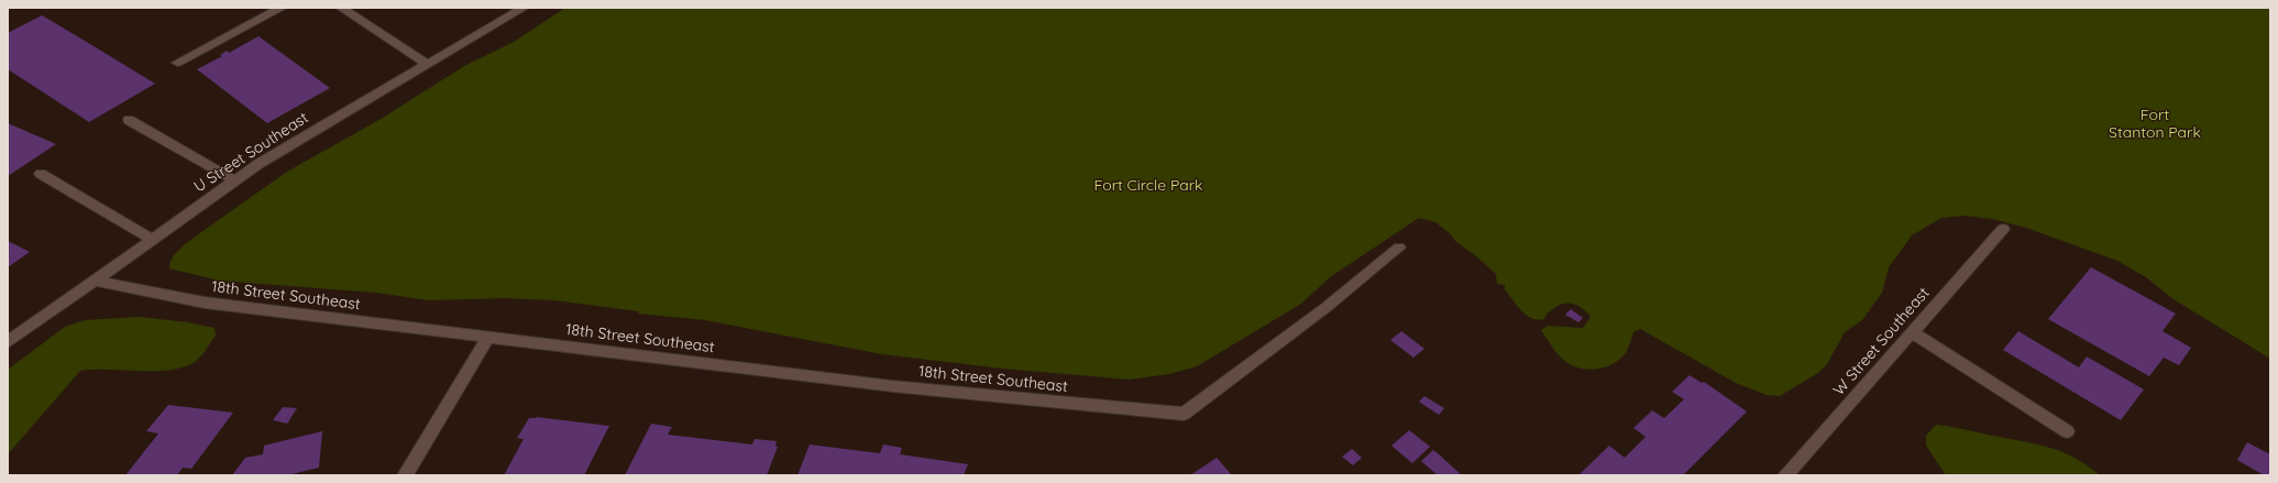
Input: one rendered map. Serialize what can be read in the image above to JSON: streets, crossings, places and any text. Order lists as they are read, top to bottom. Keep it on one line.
{"streets":{"street":["U Street Southeast","18th Street Southeast","W Street Southeast"]},"crossings":[["U Street Southeast","18th Street Southeast"]],"parks":["Fort Stanton Park","Fort Circle Park"]}
